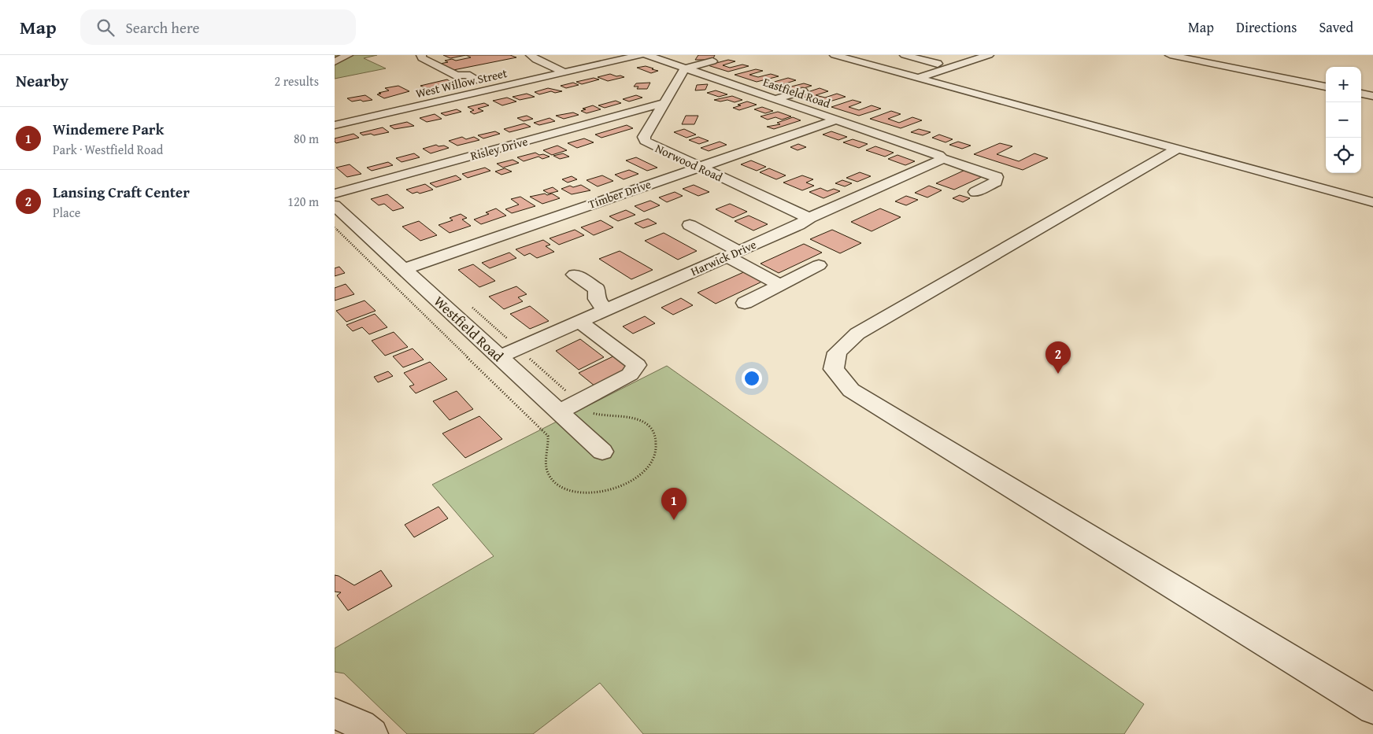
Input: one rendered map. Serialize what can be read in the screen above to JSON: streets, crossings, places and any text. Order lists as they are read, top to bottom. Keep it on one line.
{"streets":{"street":["West Willow Street","Eastfield Road","Risley Drive","Norwood Road","Timber Drive","Harwick Drive","Westfield Road"]},"crossings":[["Eastfield Road","Norwood Road"],["Eastfield Road","Timber Drive"],["Eastfield Road","Harwick Drive"],["Risley Drive","Norwood Road"],["Norwood Road","Timber Drive"],["Norwood Road","Harwick Drive"],["Timber Drive","Westfield Road"],["Harwick Drive","Westfield Road"]],"page":{"header":"Map","search":"Search here","nav":["Map","Directions","Saved"],"heading":["Nearby","2 results"],"map_buttons":["+","−"],"list":[{"mark":"1","name":"Windemere Park","note":"Park · Westfield Road","value":"80 m"},{"mark":"2","name":"Lansing Craft Center","note":"Place","value":"120 m"}],"pins":["2","1"]}}
